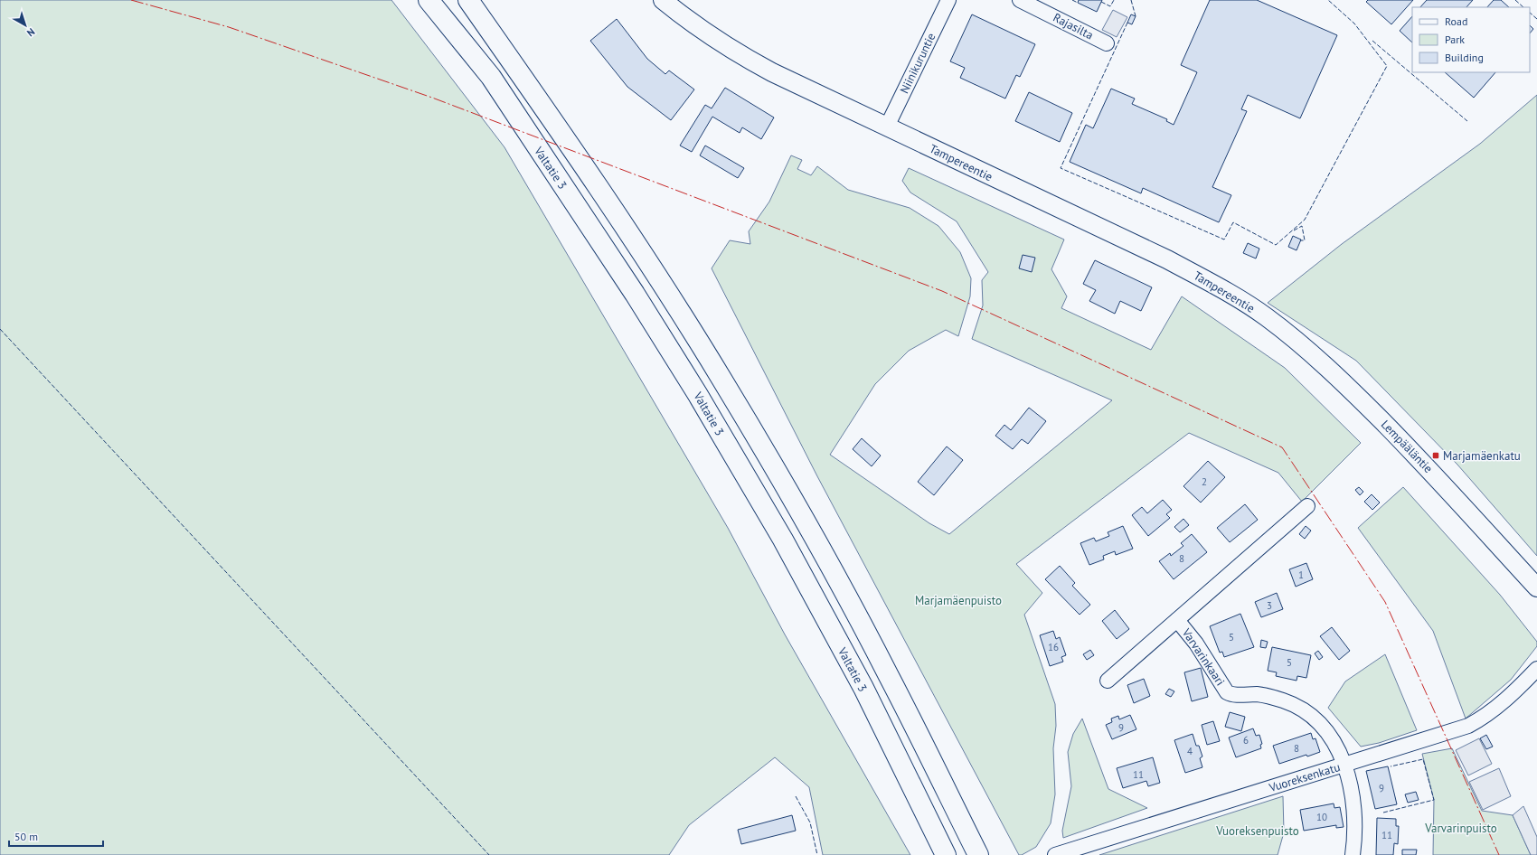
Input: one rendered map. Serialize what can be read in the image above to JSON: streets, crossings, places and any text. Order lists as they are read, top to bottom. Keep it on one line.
{"streets":{"highway":["Valtatie 3"],"main road":["Tampereentie","Lempääläntie"],"street":["Rajasilta","Niinikuruntie","Varvarinkaari","Vuoreksenkatu"]},"crossings":[["Niinikuruntie","Tampereentie"],["Tampereentie","Lempääläntie"],["Varvarinkaari","Vuoreksenkatu"]],"parks":["Marjamäenpuisto","Varvarinpuisto","Vuoreksenpuisto"],"places":{"transit":["Marjamäenkatu"]},"house_numbers":["2","8","1","3","5","16","5","9","6","8","4","11","9","10","11"],"legend":["Road","Park","Building"],"scale_bar":"50 m","north":"bottom right"}
